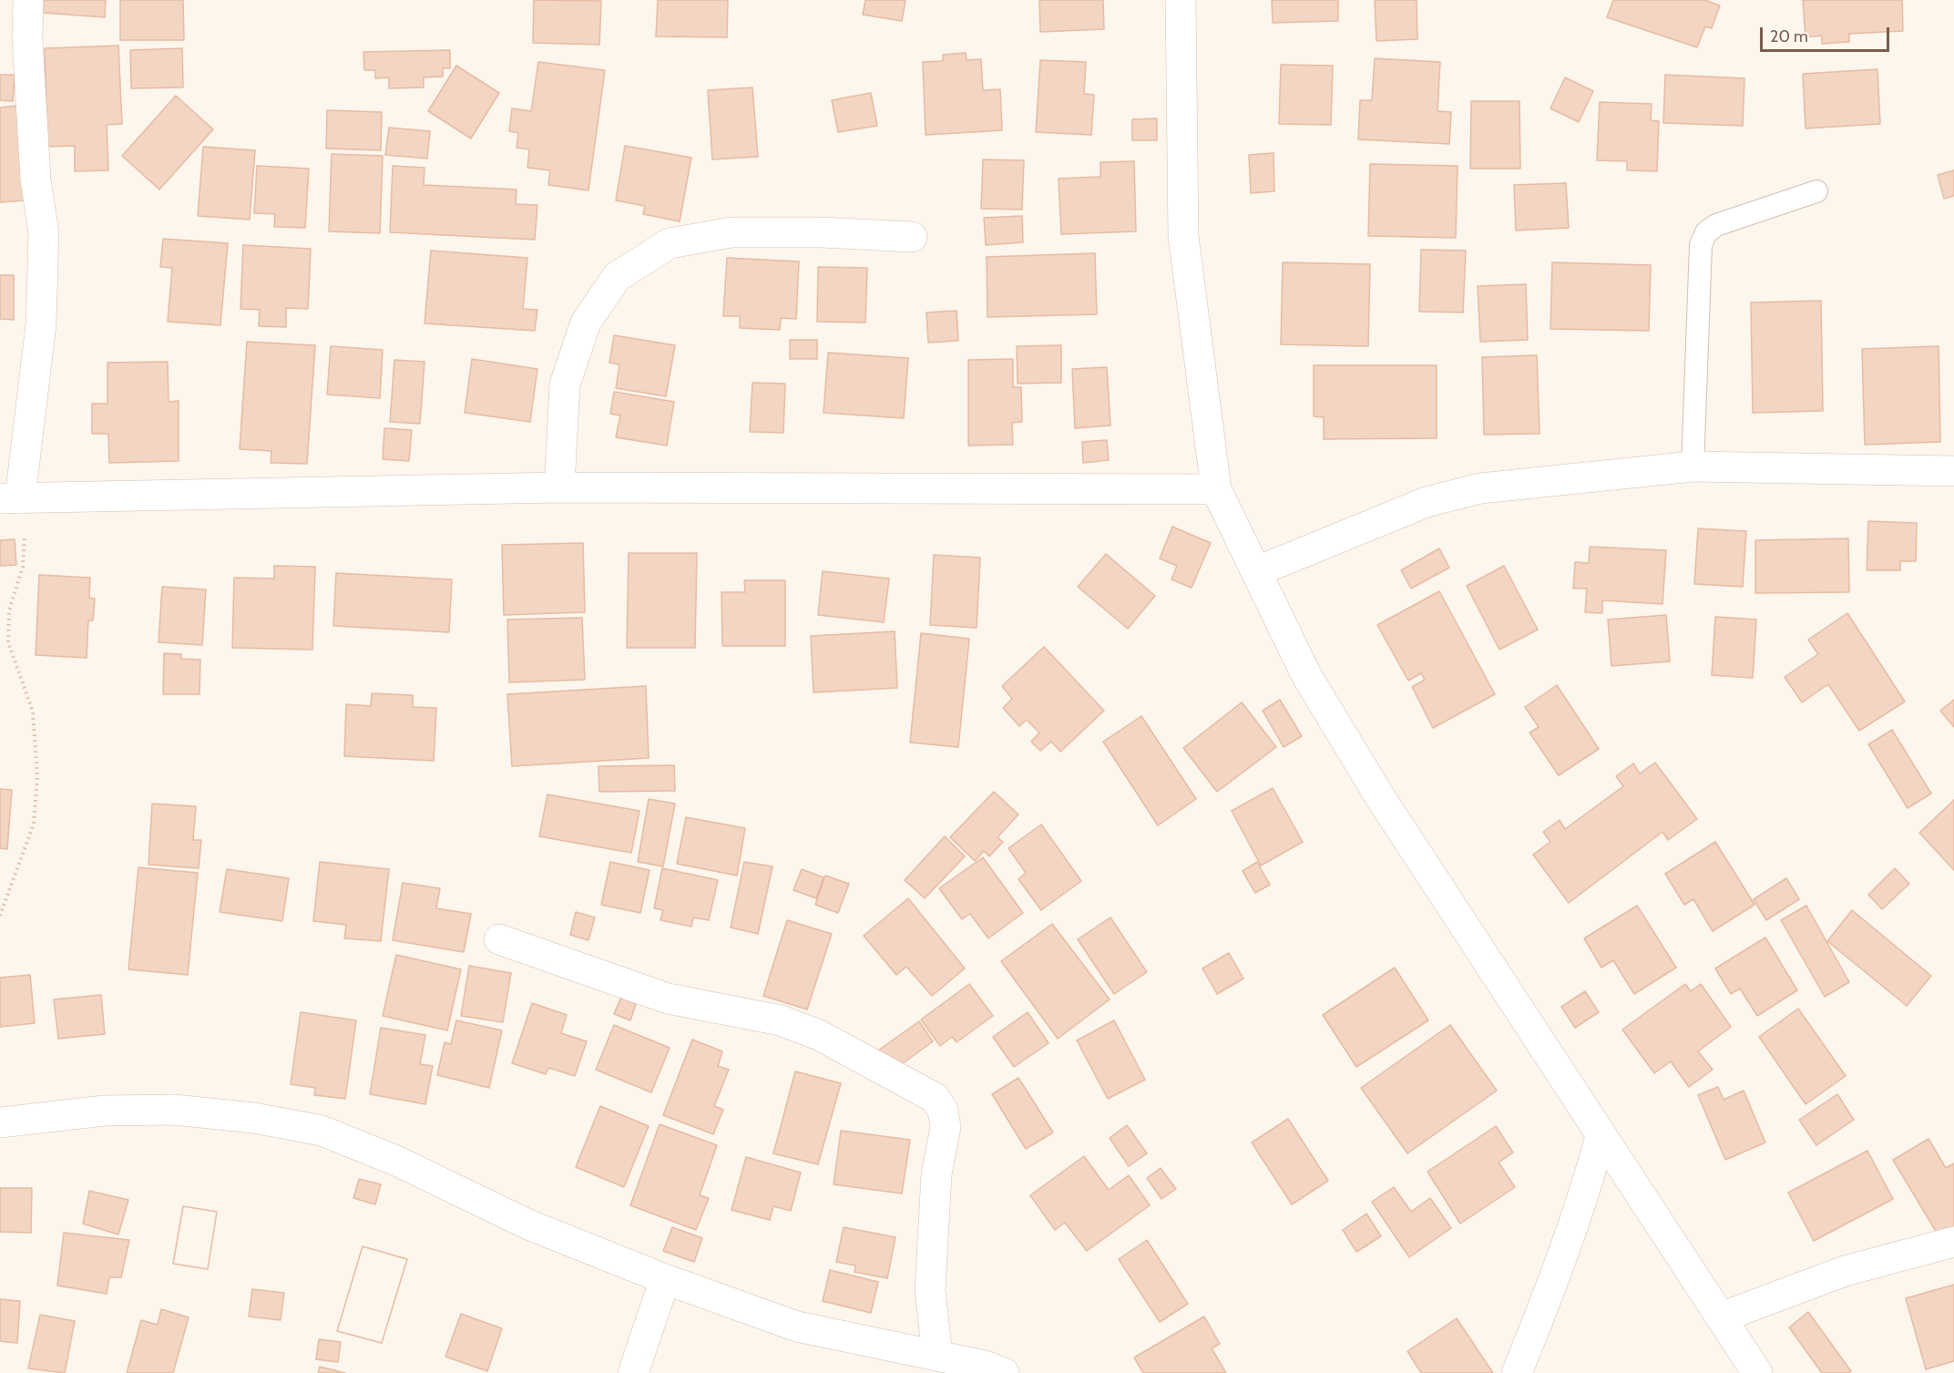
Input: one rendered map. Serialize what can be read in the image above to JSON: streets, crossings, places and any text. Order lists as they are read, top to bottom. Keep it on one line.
{"scale_bar":"20 m"}
